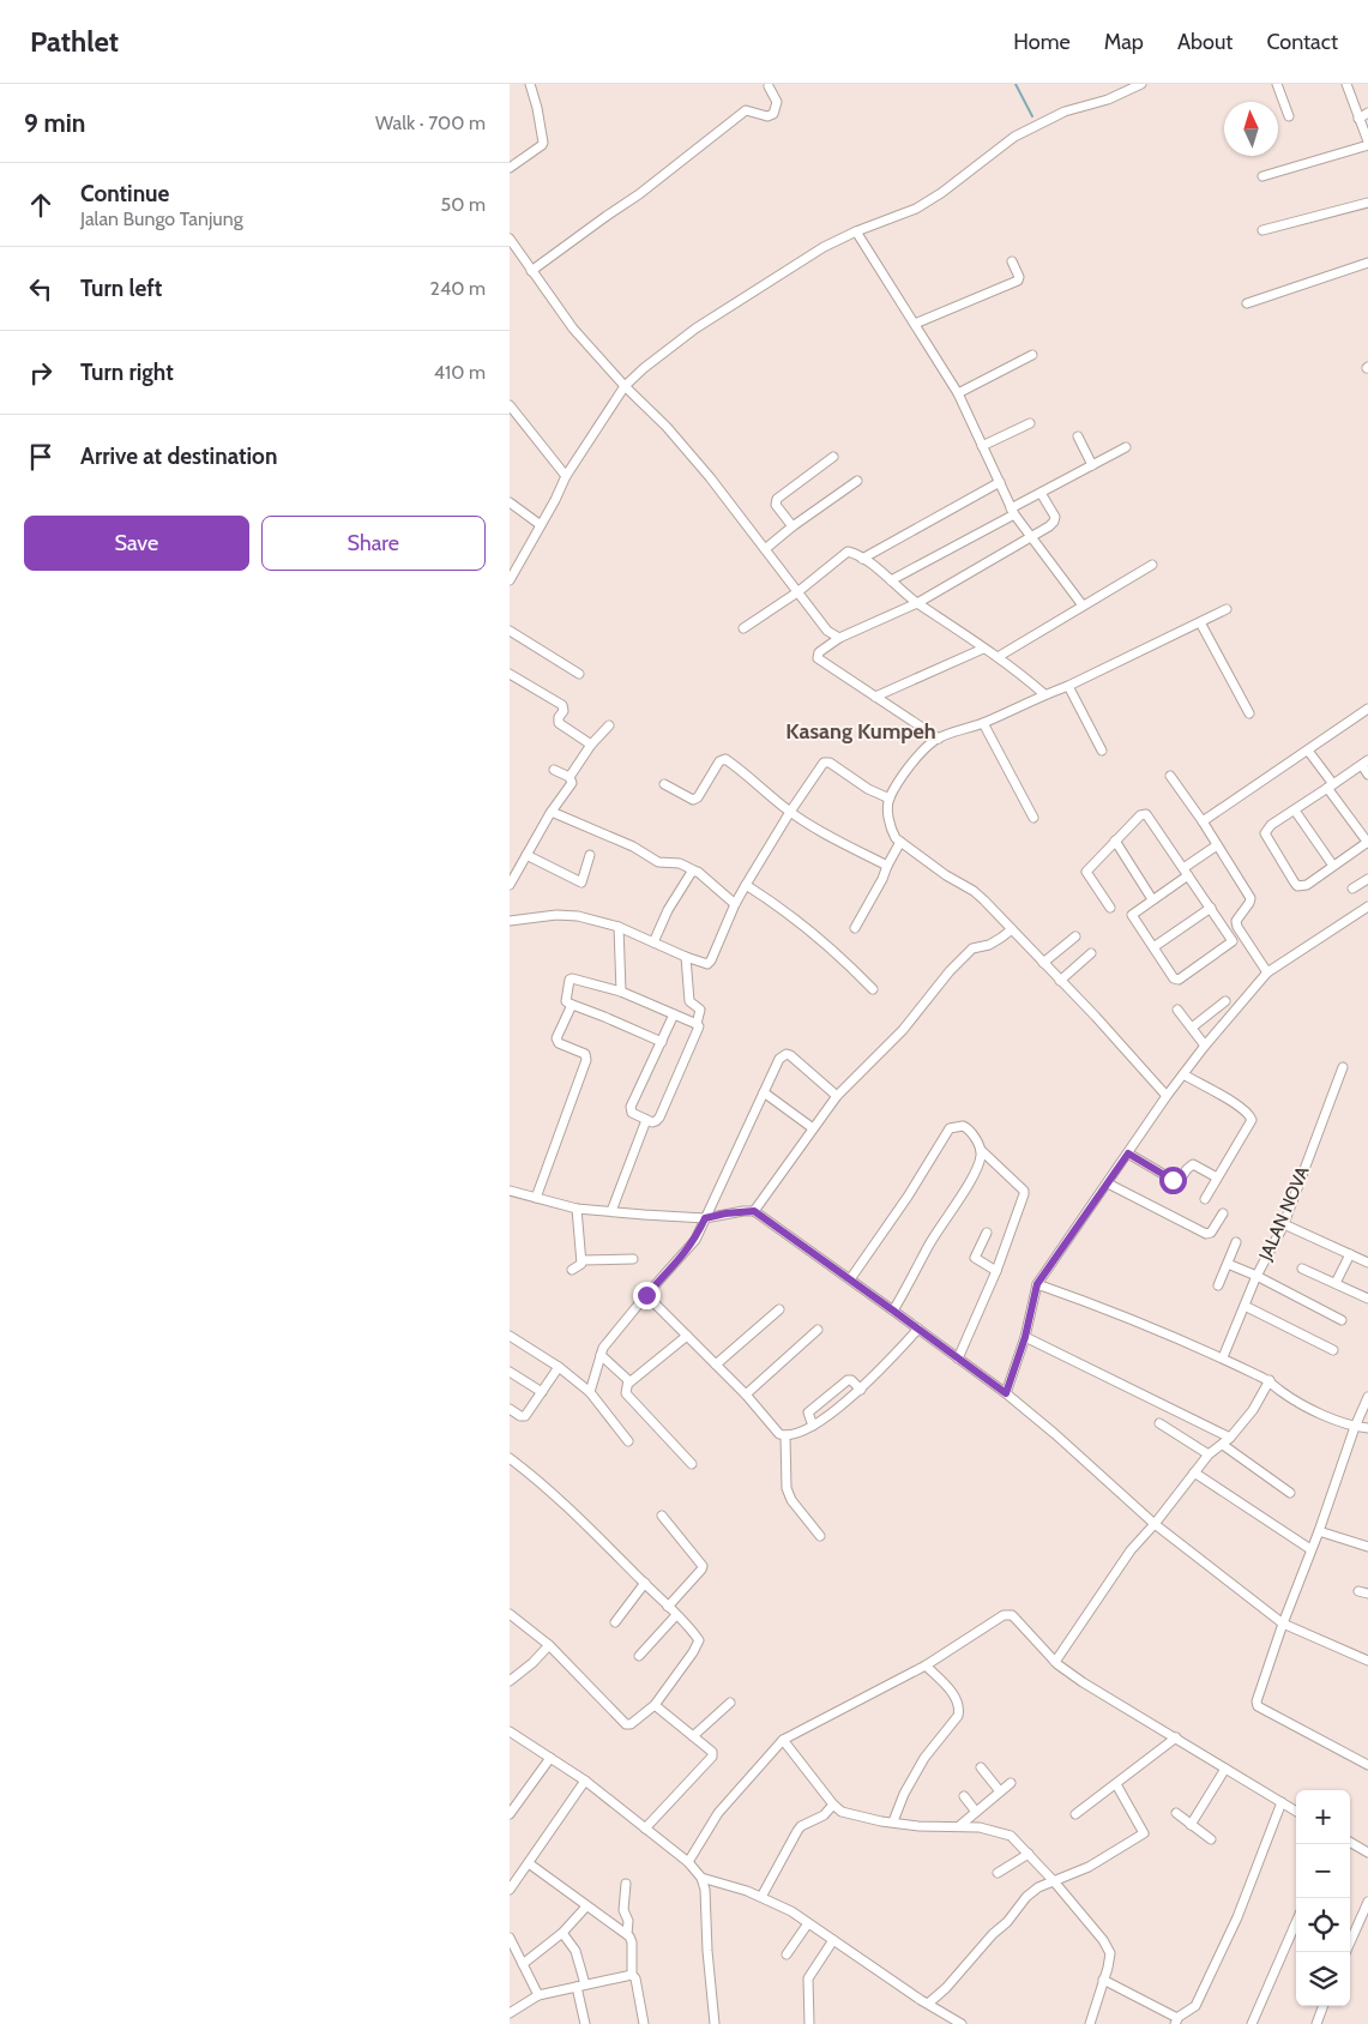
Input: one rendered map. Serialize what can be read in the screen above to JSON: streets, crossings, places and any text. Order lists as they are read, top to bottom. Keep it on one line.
{"streets":{"street":["JALAN NOVA"]},"districts":["Kasang Kumpeh"],"north":"top","page":{"header":"Pathlet","nav":["Home","Map","About","Contact"],"heading":["9 min","Walk · 700 m"],"list":[["Continue","Jalan Bungo Tanjung","50 m"],["Turn left","240 m"],["Turn right","410 m"],"Arrive at destination"],"buttons":["Save","Share"],"map_buttons":["+","−"]}}
